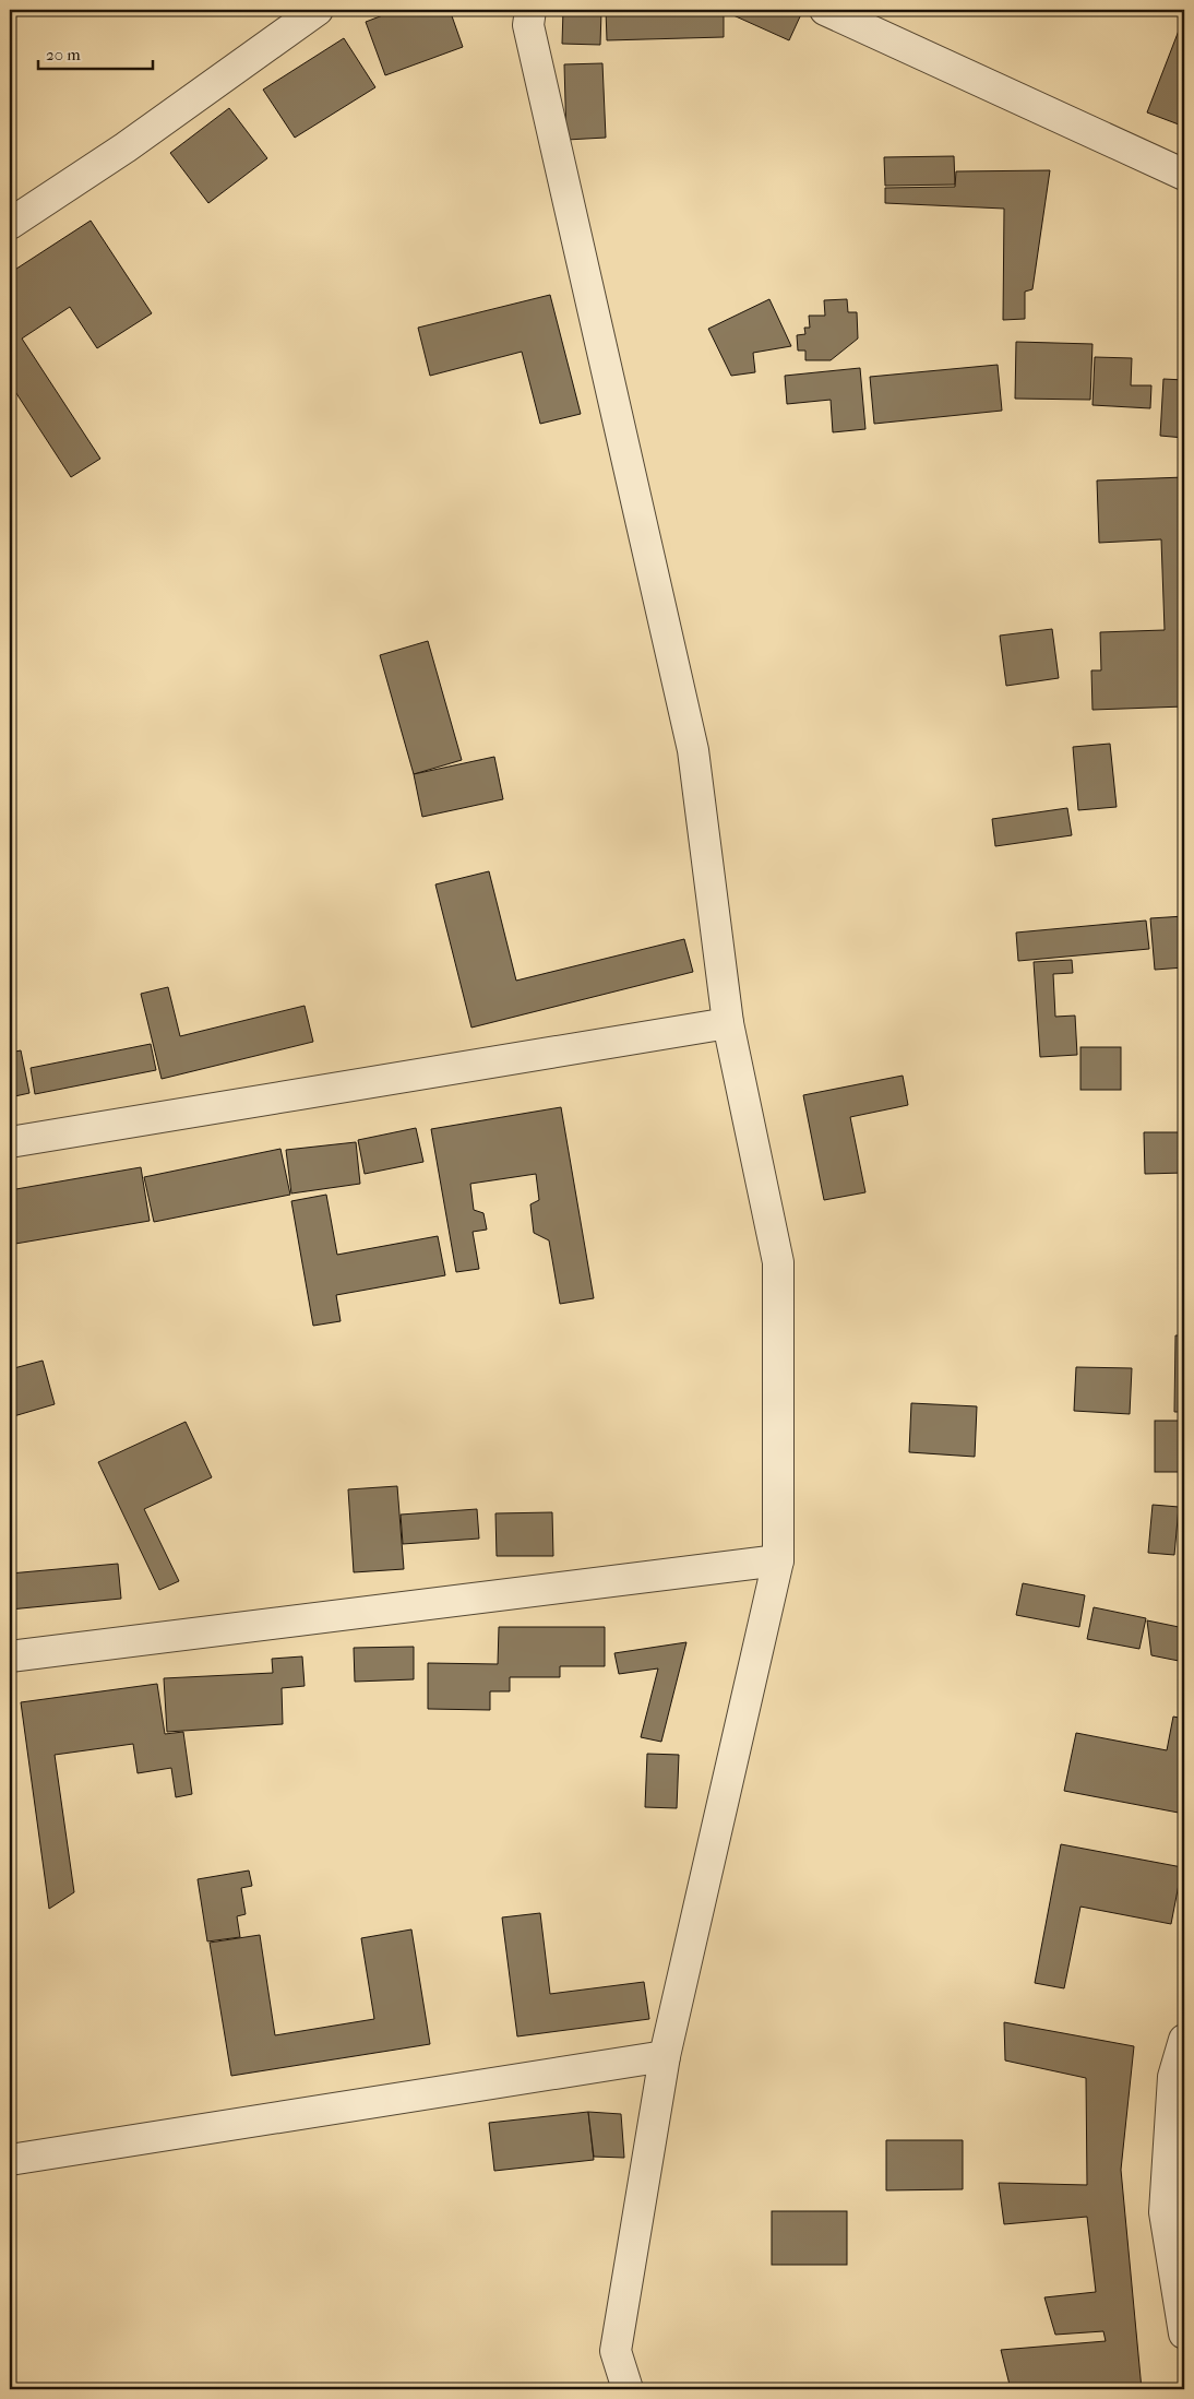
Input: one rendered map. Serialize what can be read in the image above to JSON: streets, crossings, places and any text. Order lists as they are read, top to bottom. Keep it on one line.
{"scale_bar":"20 m"}
